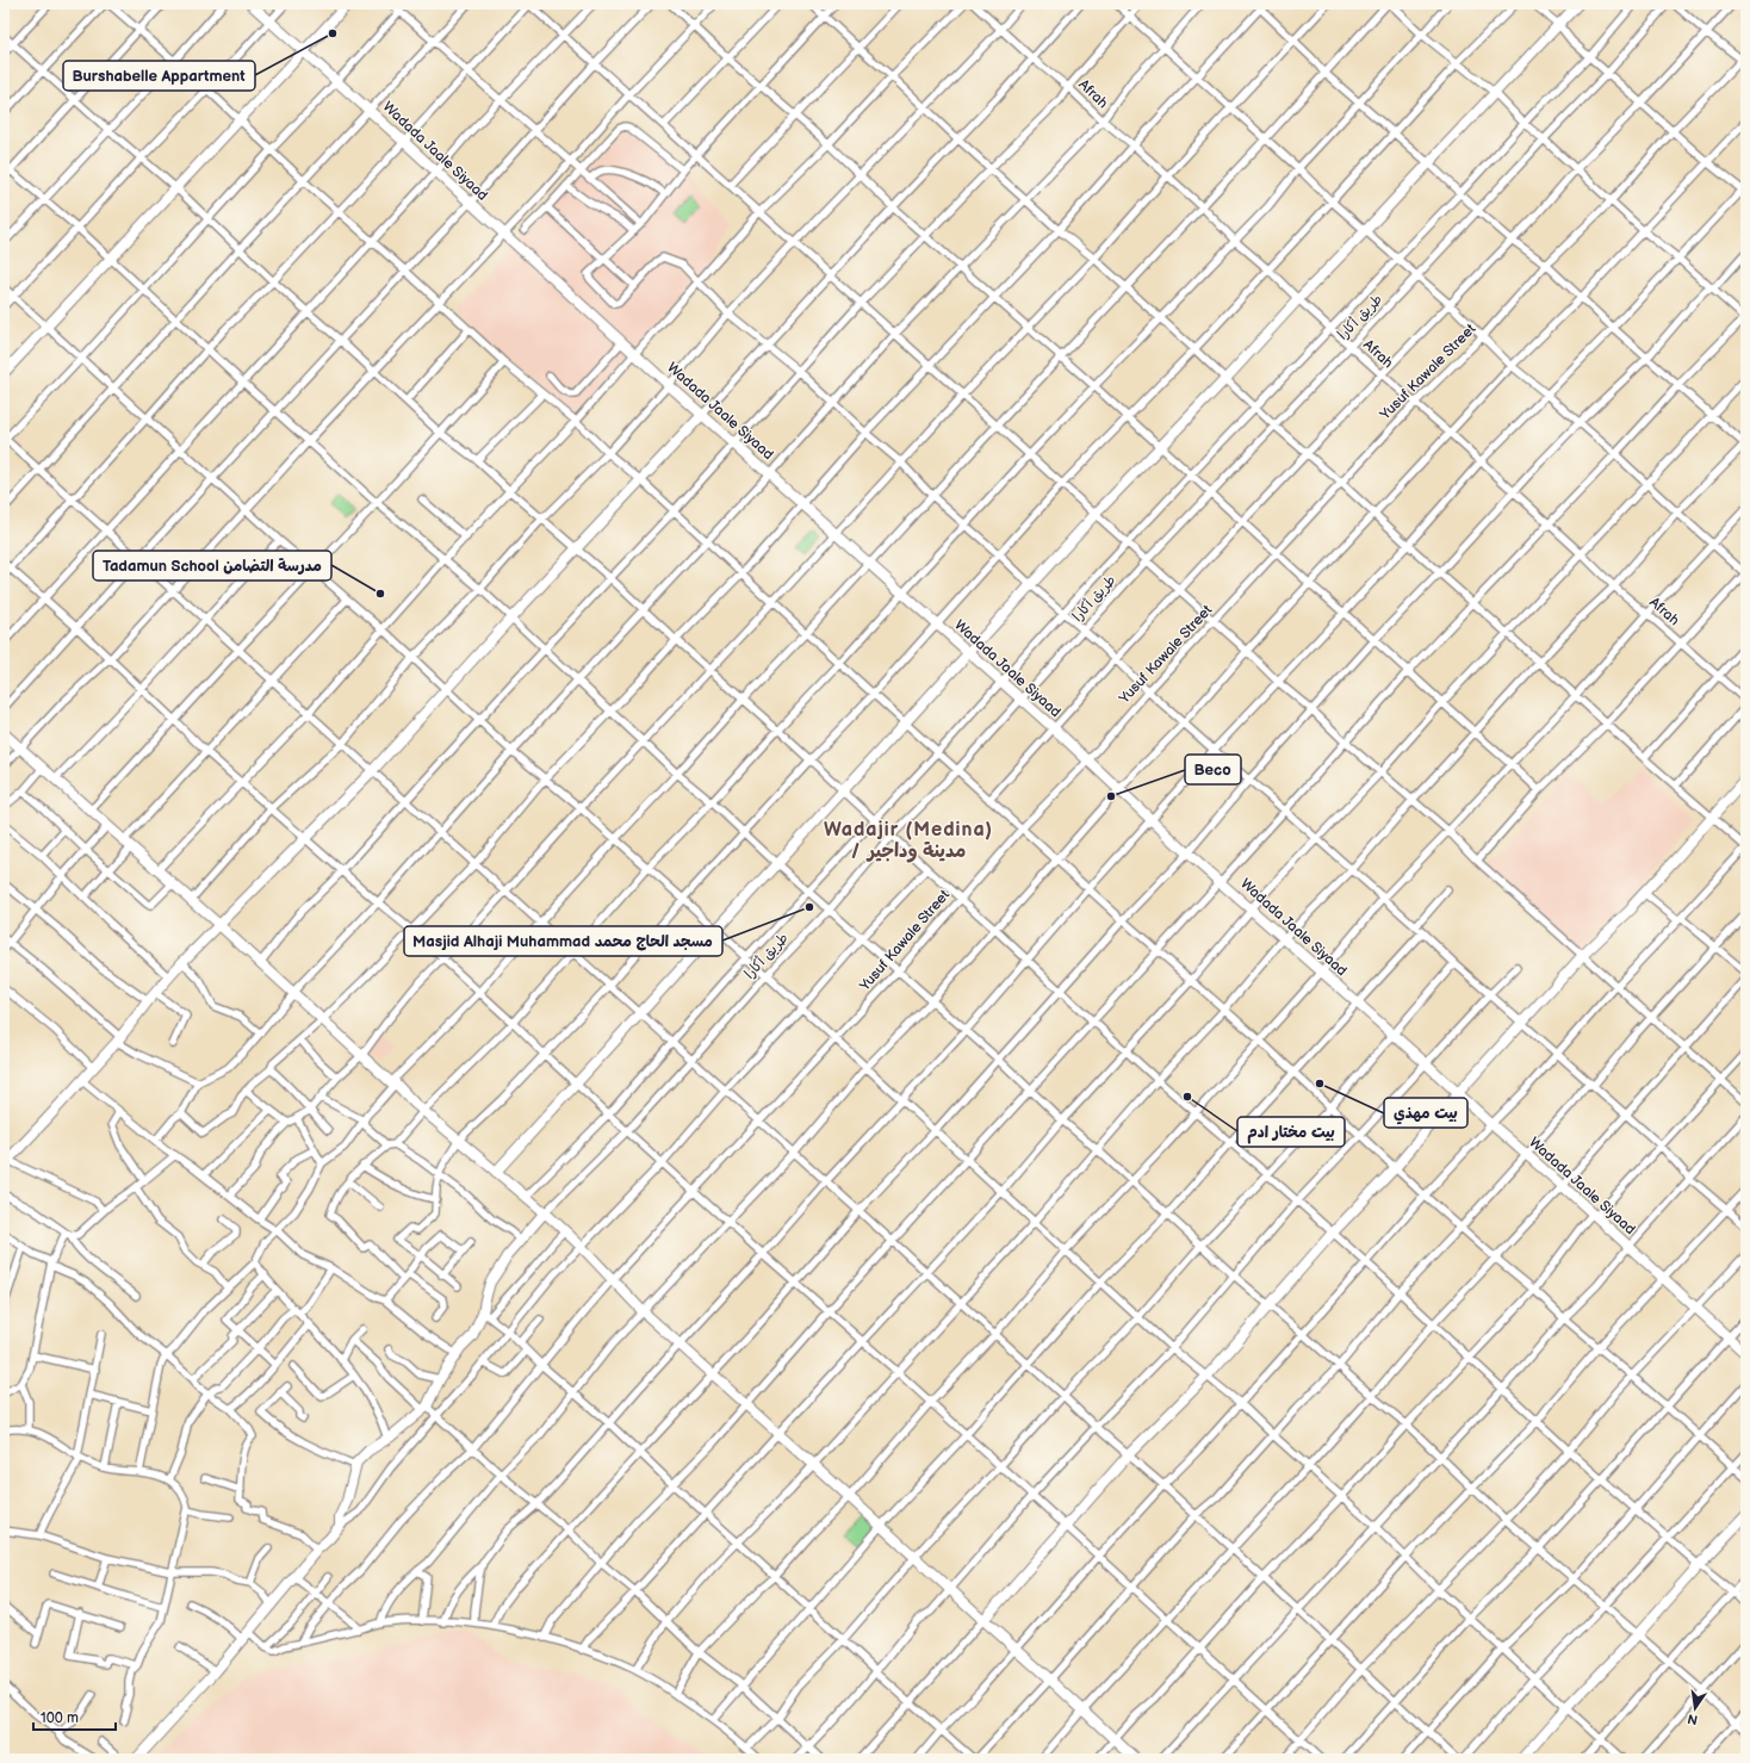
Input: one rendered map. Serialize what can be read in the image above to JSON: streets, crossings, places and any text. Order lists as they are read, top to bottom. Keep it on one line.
{"streets":{"street":["Afrah","Wadada Jaale Siyaad","طريق أكارا","Yusuf Kawale Street"]},"crossings":[["Afrah","طريق أكارا"],["Afrah","Yusuf Kawale Street"],["Wadada Jaale Siyaad","طريق أكارا"],["Wadada Jaale Siyaad","Yusuf Kawale Street"]],"districts":["Wadajir (Medina) / مدينة وداجير"],"places":["Burshabelle Appartment","Tadamun School مدرسة التضامن","Beco","Masjid Alhaji Muhammad مسجد الحاج محمد","بيت مهذي","بيت مختار ادم"],"scale_bar":"100 m","north":"bottom"}
